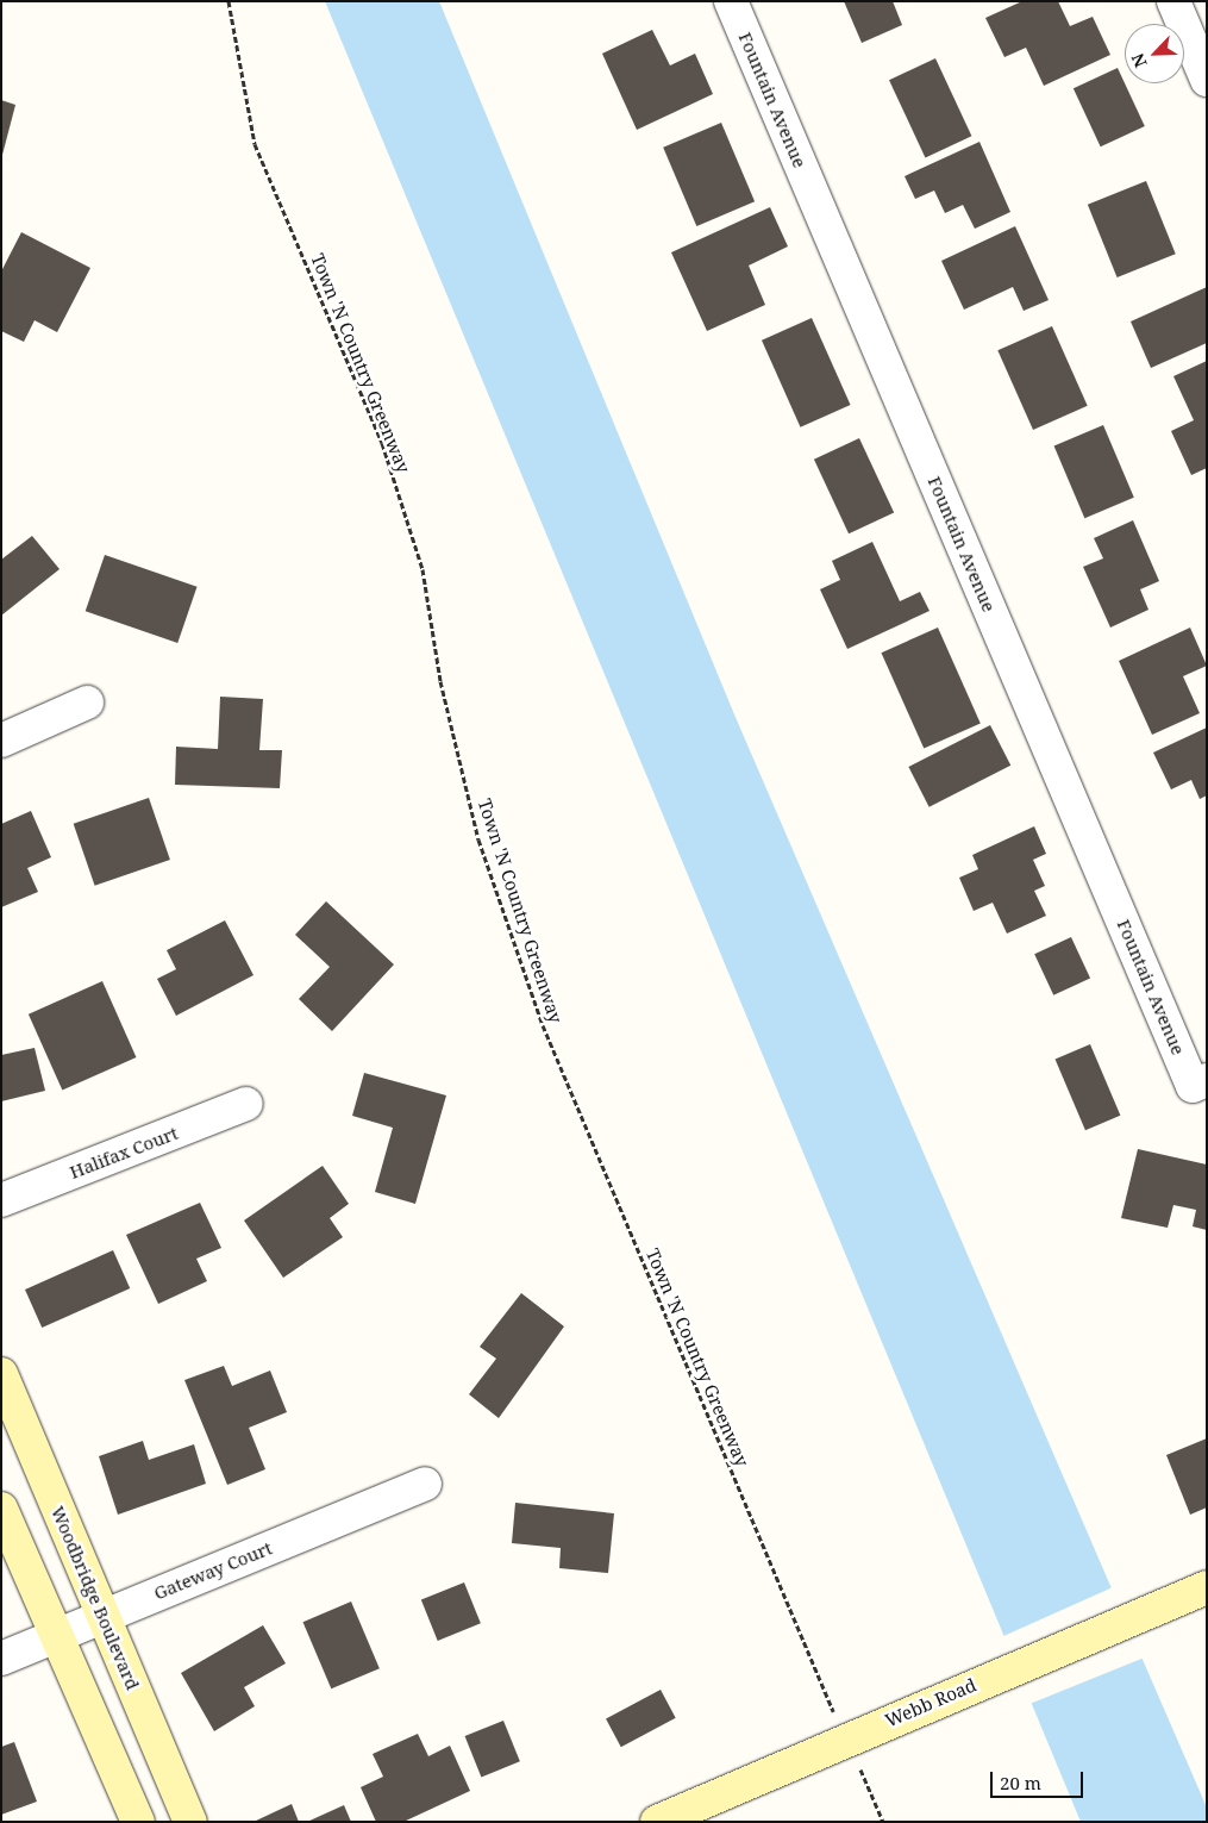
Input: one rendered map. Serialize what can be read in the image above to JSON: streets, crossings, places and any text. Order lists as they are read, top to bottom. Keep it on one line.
{"streets":{"street":["Fountain Avenue","Halifax Court","Gateway Court","Woodbridge Boulevard","Webb Road"],"path":["Town 'N Country Greenway"]},"crossings":[["Gateway Court","Woodbridge Boulevard"]],"scale_bar":"20 m","north":"bottom left"}
